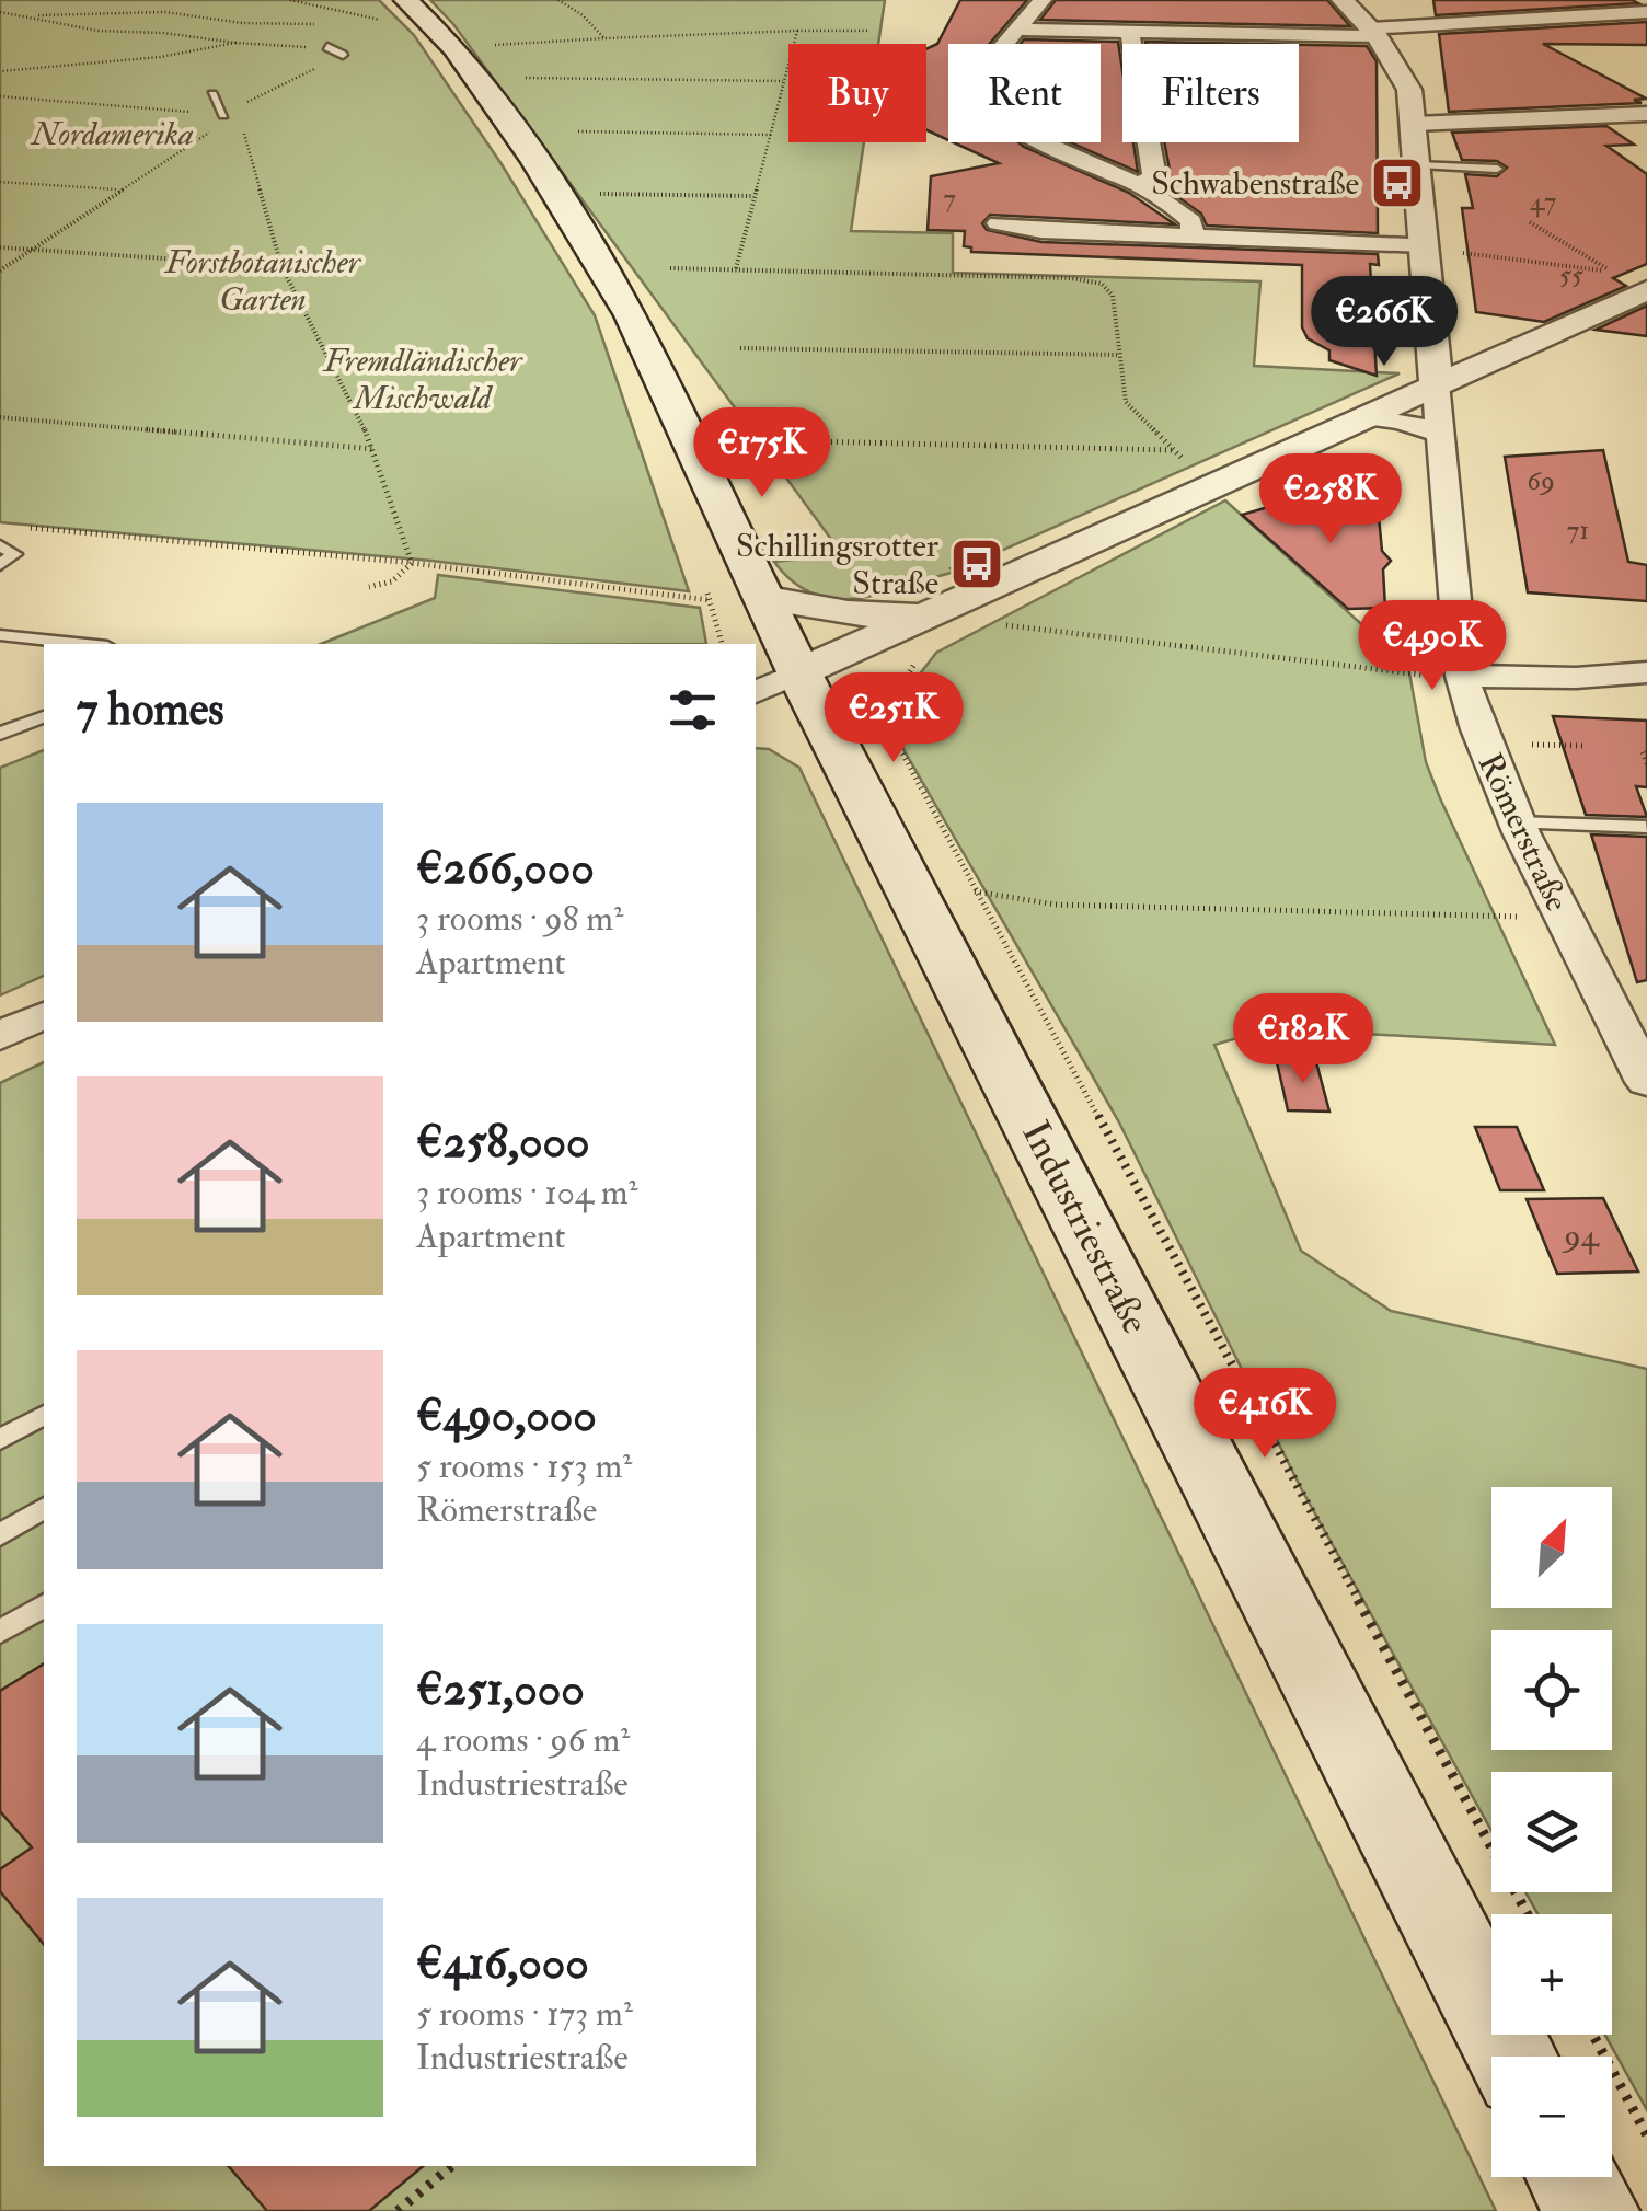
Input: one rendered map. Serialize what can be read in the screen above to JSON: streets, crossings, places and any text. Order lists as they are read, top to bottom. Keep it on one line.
{"streets":{"main road":["Industriestraße"],"street":["Römerstraße"]},"parks":["Nordamerika","Forstbotanischer Garten","Fremdländischer Mischwald"],"places":{"bus stop":["Schwabenstraße","Schillingsrotter Straße"]},"house_numbers":["7","47","55","69","71","94"],"north":"top right","page":{"chip":["Buy","Rent","Filters"],"price":["€266K","€175K","€258K","€490K","€251K","€182K","€416K"],"heading":"7 homes","list":[{"name":"€266,000","note":"3 rooms · 98 m² · Apartment"},{"name":"€258,000","note":"3 rooms · 104 m² · Apartment"},{"name":"€490,000","note":"5 rooms · 153 m² · Römerstraße"},{"name":"€251,000","note":"4 rooms · 96 m² · Industriestraße"},{"name":"€416,000","note":"5 rooms · 173 m² · Industriestraße"}],"map_buttons":["+","−"]}}
